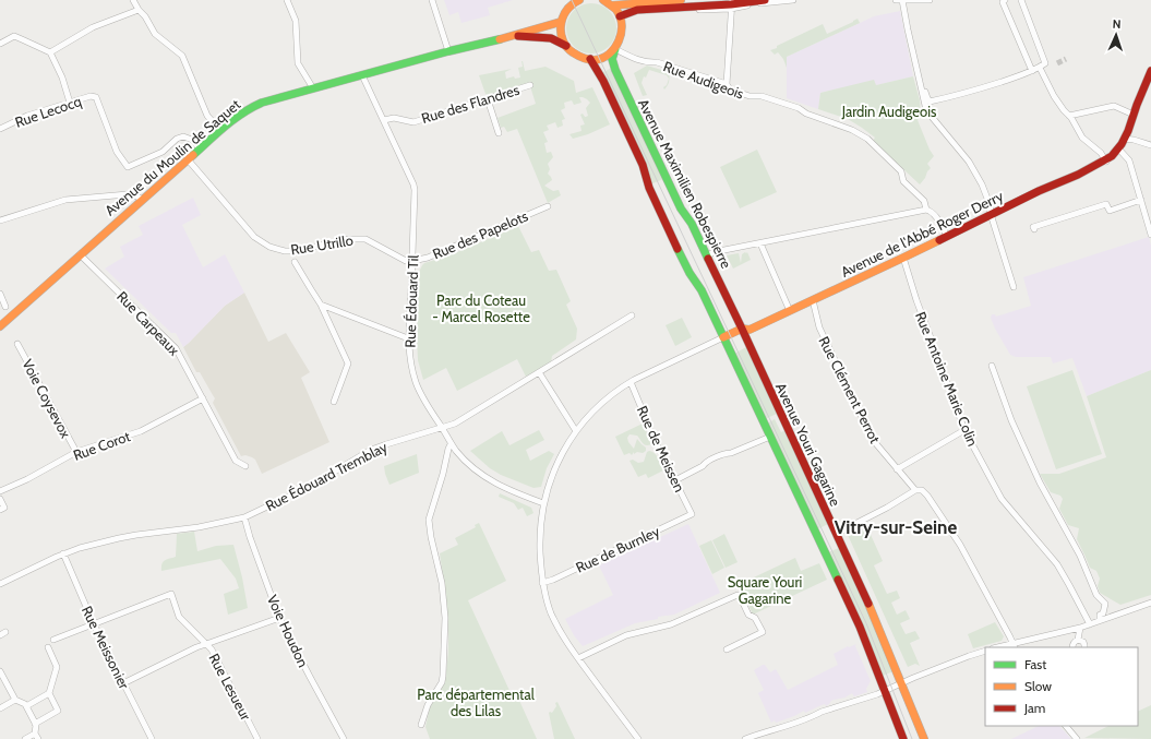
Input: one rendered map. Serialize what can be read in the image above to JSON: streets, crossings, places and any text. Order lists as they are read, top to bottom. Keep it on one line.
{"streets":{"main road":["Avenue du Moulin de Saquet","Avenue Maximilien Robespierre","Avenue de l'Abbé Roger Derry","Avenue Youri Gagarine"],"street":["Rue Audigeois","Rue des Flandres","Rue Lecocq","Rue des Papelots","Rue Utrillo","Rue Édouard Til","Rue Carpeaux","Rue Antoine Marie Colin","Rue Clément Perrot","Voie Coysevox","Rue Corot","Rue de Meissen","Rue Édouard Tremblay","Rue de Burnley","Voie Houdon","Rue Meissonier","Rue Lesueur"]},"crossings":[["Rue Audigeois","Avenue Maximilien Robespierre"],["Rue Audigeois","Avenue de l'Abbé Roger Derry"],["Rue des Flandres","Rue Édouard Til"],["Rue Lecocq","Avenue du Moulin de Saquet"],["Avenue du Moulin de Saquet","Avenue Maximilien Robespierre"],["Avenue du Moulin de Saquet","Rue Utrillo"],["Avenue du Moulin de Saquet","Rue Édouard Til"],["Avenue du Moulin de Saquet","Rue Carpeaux"],["Avenue Maximilien Robespierre","Avenue de l'Abbé Roger Derry"],["Avenue Maximilien Robespierre","Avenue Youri Gagarine"],["Avenue de l'Abbé Roger Derry","Rue Antoine Marie Colin"],["Avenue de l'Abbé Roger Derry","Rue Clément Perrot"],["Avenue de l'Abbé Roger Derry","Avenue Youri Gagarine"],["Rue des Papelots","Rue Utrillo"],["Rue des Papelots","Rue Édouard Til"],["Rue Utrillo","Rue Édouard Til"],["Rue Édouard Til","Rue Édouard Tremblay"],["Rue Carpeaux","Rue Corot"],["Voie Coysevox","Rue Corot"],["Rue de Meissen","Rue de Burnley"],["Rue Édouard Tremblay","Voie Houdon"],["Rue Édouard Tremblay","Rue Meissonier"],["Rue Meissonier","Rue Lesueur"]],"districts":["Vitry-sur-Seine"],"parks":["Jardin Audigeois","Parc du Coteau - Marcel Rosette","Square Youri Gagarine","Parc départemental des Lilas"],"legend":["Fast","Slow","Jam"],"north":"top"}
